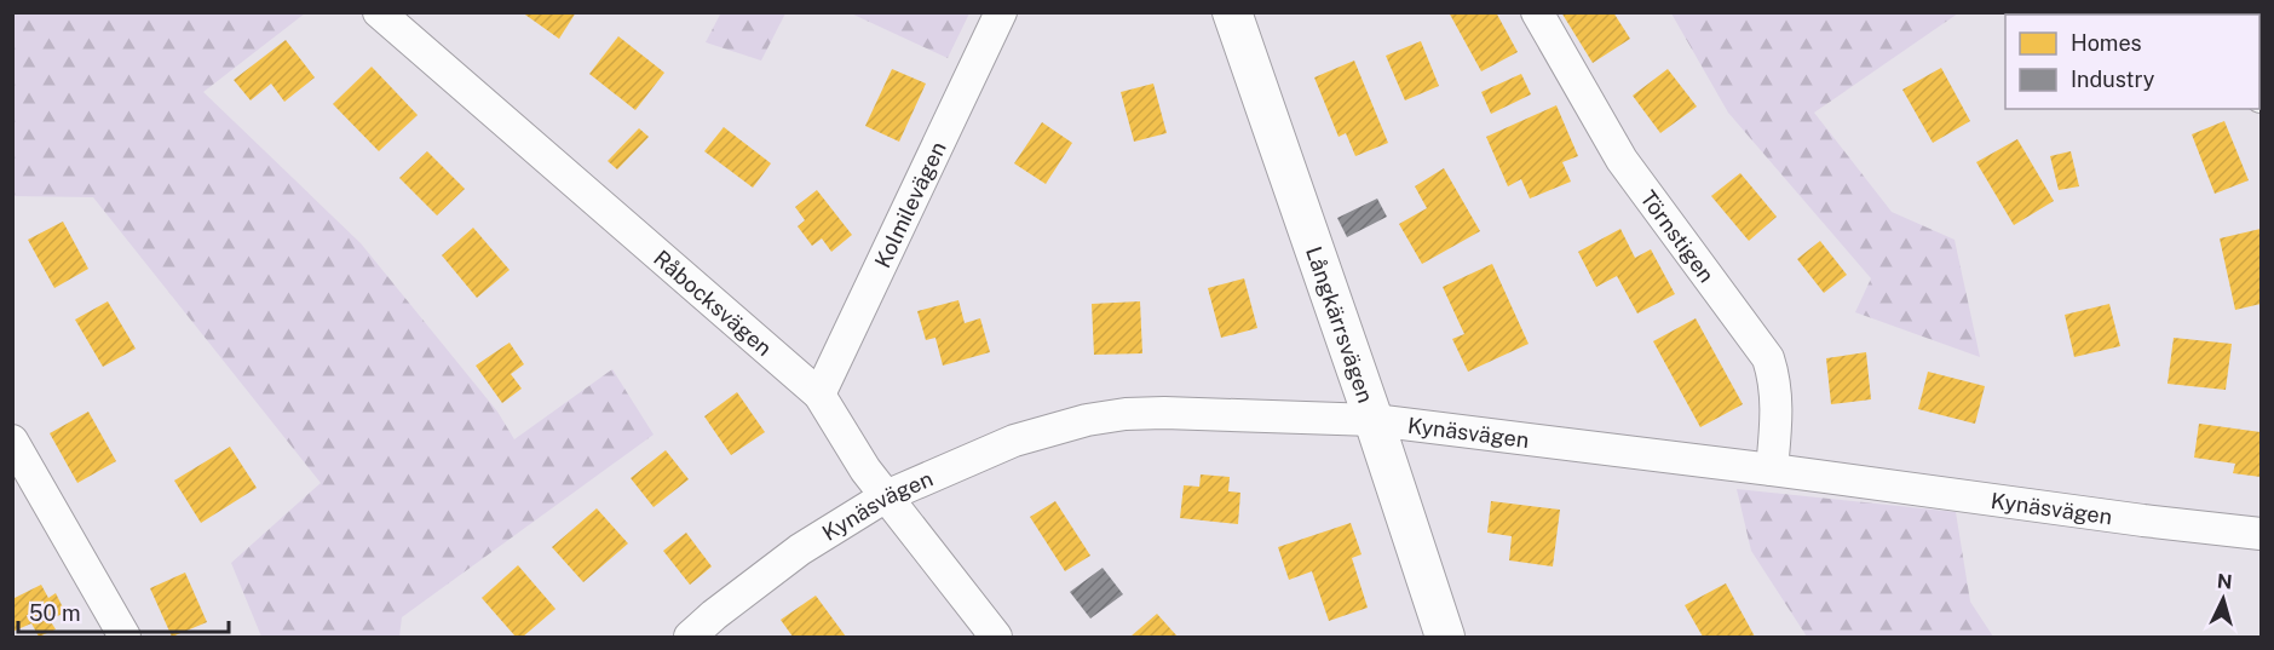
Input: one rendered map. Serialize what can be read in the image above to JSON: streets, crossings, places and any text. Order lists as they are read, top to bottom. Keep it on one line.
{"streets":{"street":["Kolmilevägen","Törnstigen","Råbocksvägen","Långkärrsvägen","Kynäsvägen"]},"crossings":[["Kolmilevägen","Råbocksvägen"],["Törnstigen","Kynäsvägen"],["Råbocksvägen","Kynäsvägen"],["Långkärrsvägen","Kynäsvägen"]],"legend":["Homes","Industry"],"scale_bar":"50 m","north":"top"}
